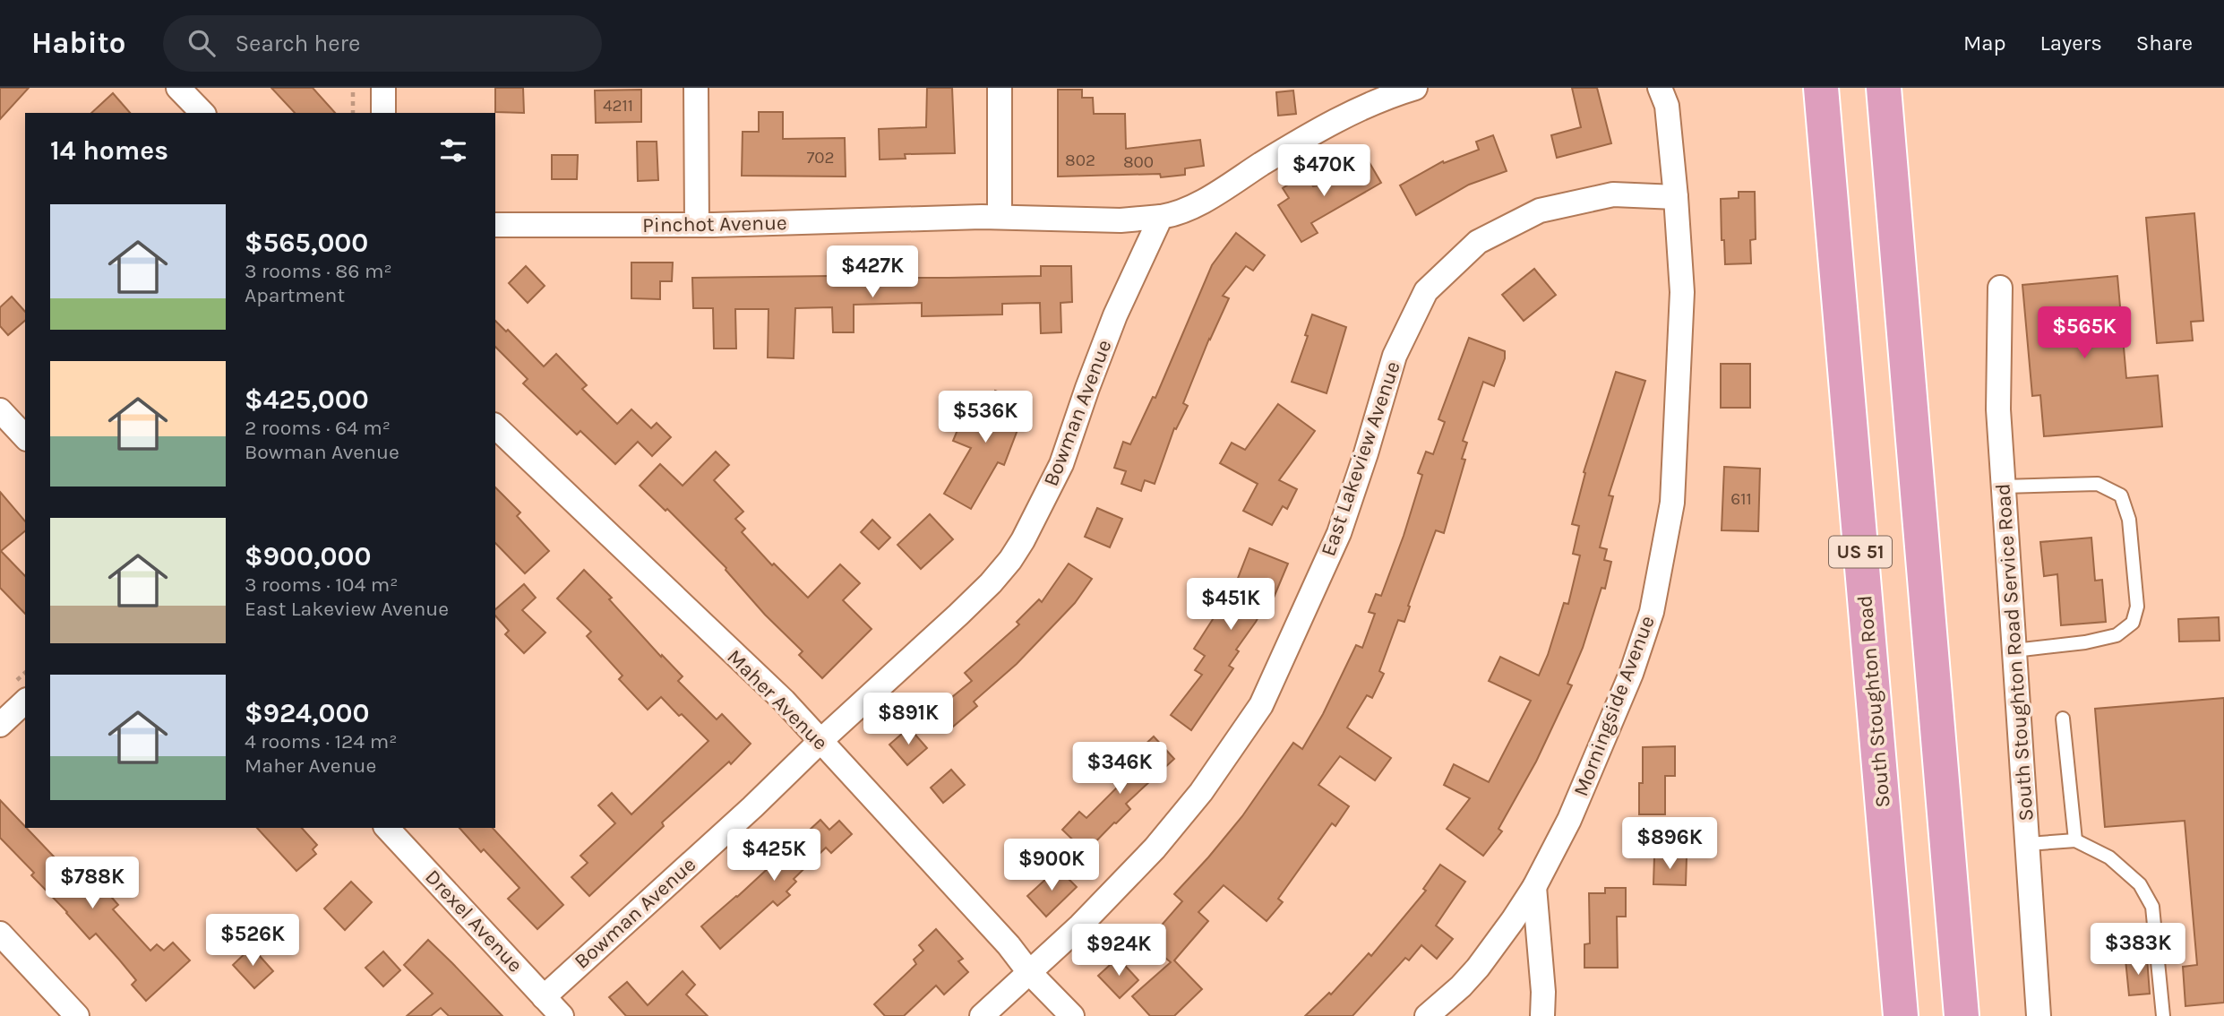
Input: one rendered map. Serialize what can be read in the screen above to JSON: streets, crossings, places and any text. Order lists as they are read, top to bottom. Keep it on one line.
{"streets":{"main road":["US 51","South Stoughton Road"],"street":["Pinchot Avenue","Bowman Avenue","East Lakeview Avenue","South Stoughton Road Service Road","Maher Avenue","Morningside Avenue","Drexel Avenue"]},"crossings":[["Pinchot Avenue","Bowman Avenue"],["Bowman Avenue","Maher Avenue"],["Bowman Avenue","Drexel Avenue"],["East Lakeview Avenue","Maher Avenue"],["East Lakeview Avenue","Morningside Avenue"]],"house_numbers":["4211","702","802","800","611"],"page":{"header":"Habito","search":"Search here","nav":["Map","Layers","Share"],"heading":"14 homes","price":["$470K","$427K","$565K","$536K","$451K","$891K","$346K","$896K","$425K","$900K","$788K","$526K","$383K","$924K"],"list":[{"name":"$565,000","note":"3 rooms · 86 m² · Apartment"},{"name":"$425,000","note":"2 rooms · 64 m² · Bowman Avenue"},{"name":"$900,000","note":"3 rooms · 104 m² · East Lakeview Avenue"},{"name":"$924,000","note":"4 rooms · 124 m² · Maher Avenue"}]}}
